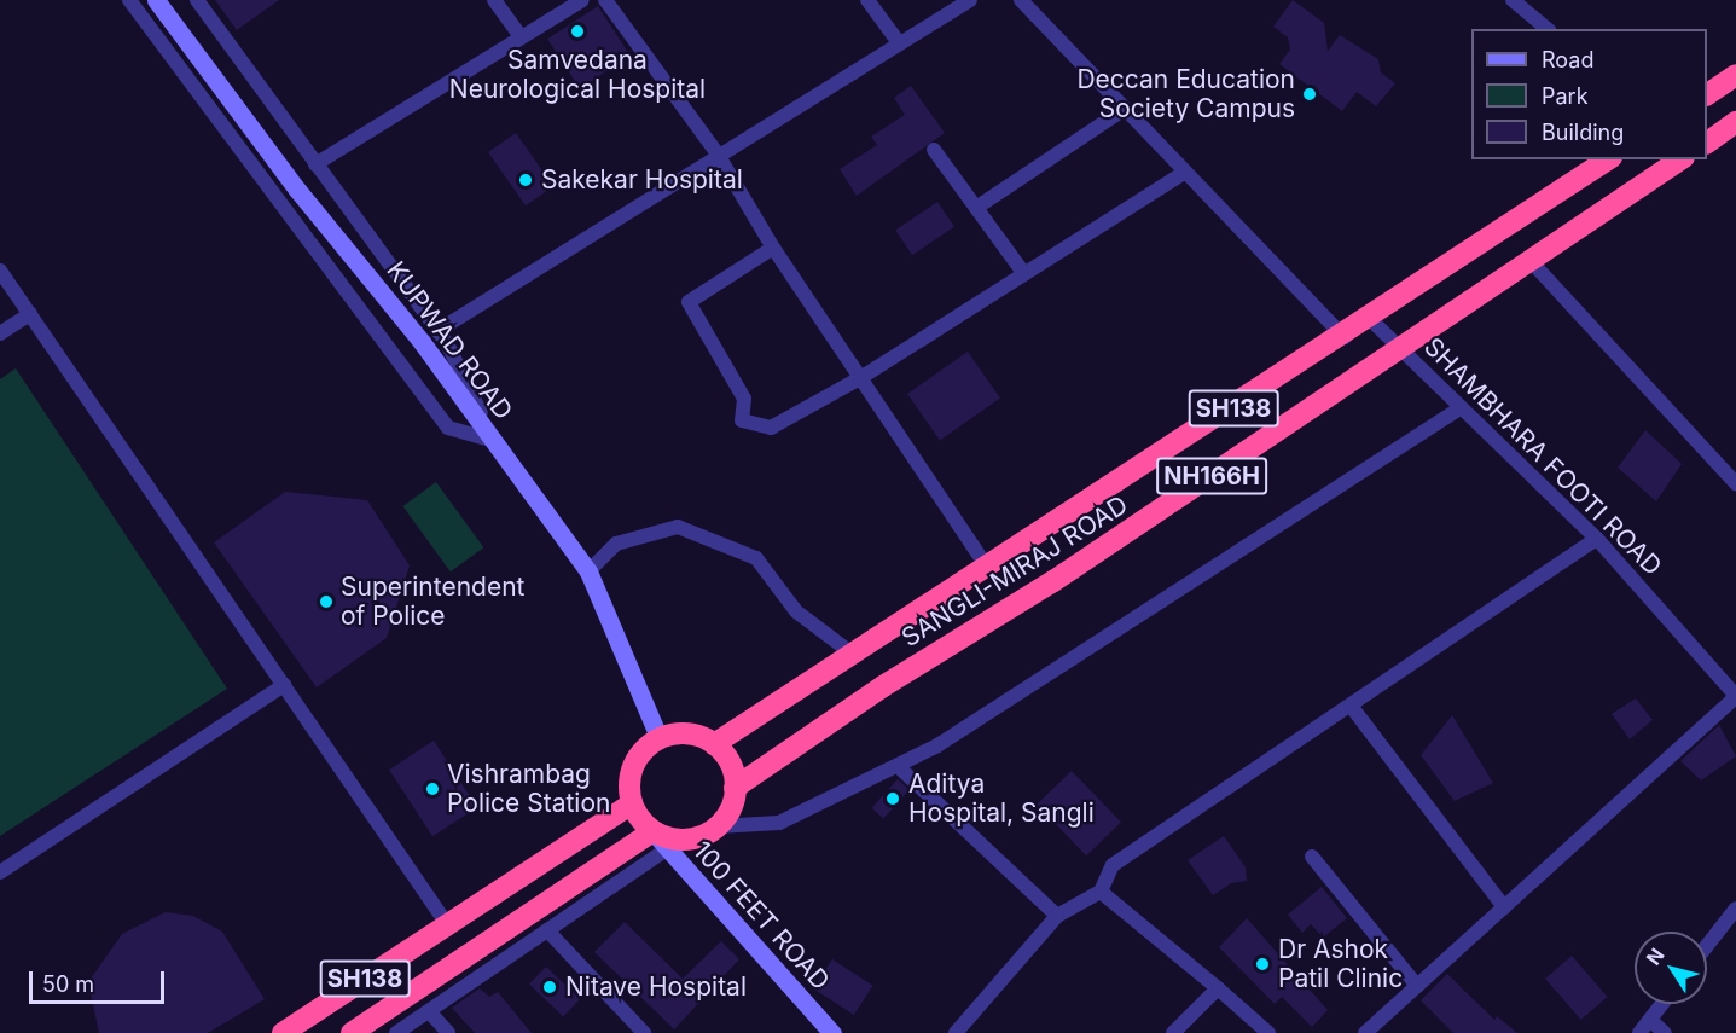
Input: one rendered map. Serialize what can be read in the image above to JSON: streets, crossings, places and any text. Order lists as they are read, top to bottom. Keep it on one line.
{"streets":{"highway":["SH138","NH166H","SANGLI-MIRAJ ROAD"],"main road":["KUPWAD ROAD","100 FEET ROAD"],"street":["SHAMBHARA FOOTI ROAD"]},"crossings":[["KUPWAD ROAD","SANGLI-MIRAJ ROAD"],["KUPWAD ROAD","100 FEET ROAD"],["SHAMBHARA FOOTI ROAD","SANGLI-MIRAJ ROAD"],["SANGLI-MIRAJ ROAD","100 FEET ROAD"]],"places":["Samvedana Neurological Hospital","Deccan Education Society Campus","Sakekar Hospital","Superintendent of Police","Vishrambag Police Station","Aditya Hospital, Sangli","Dr Ashok Patil Clinic","Nitave Hospital"],"legend":["Road","Park","Building"],"scale_bar":"50 m","north":"top left"}
